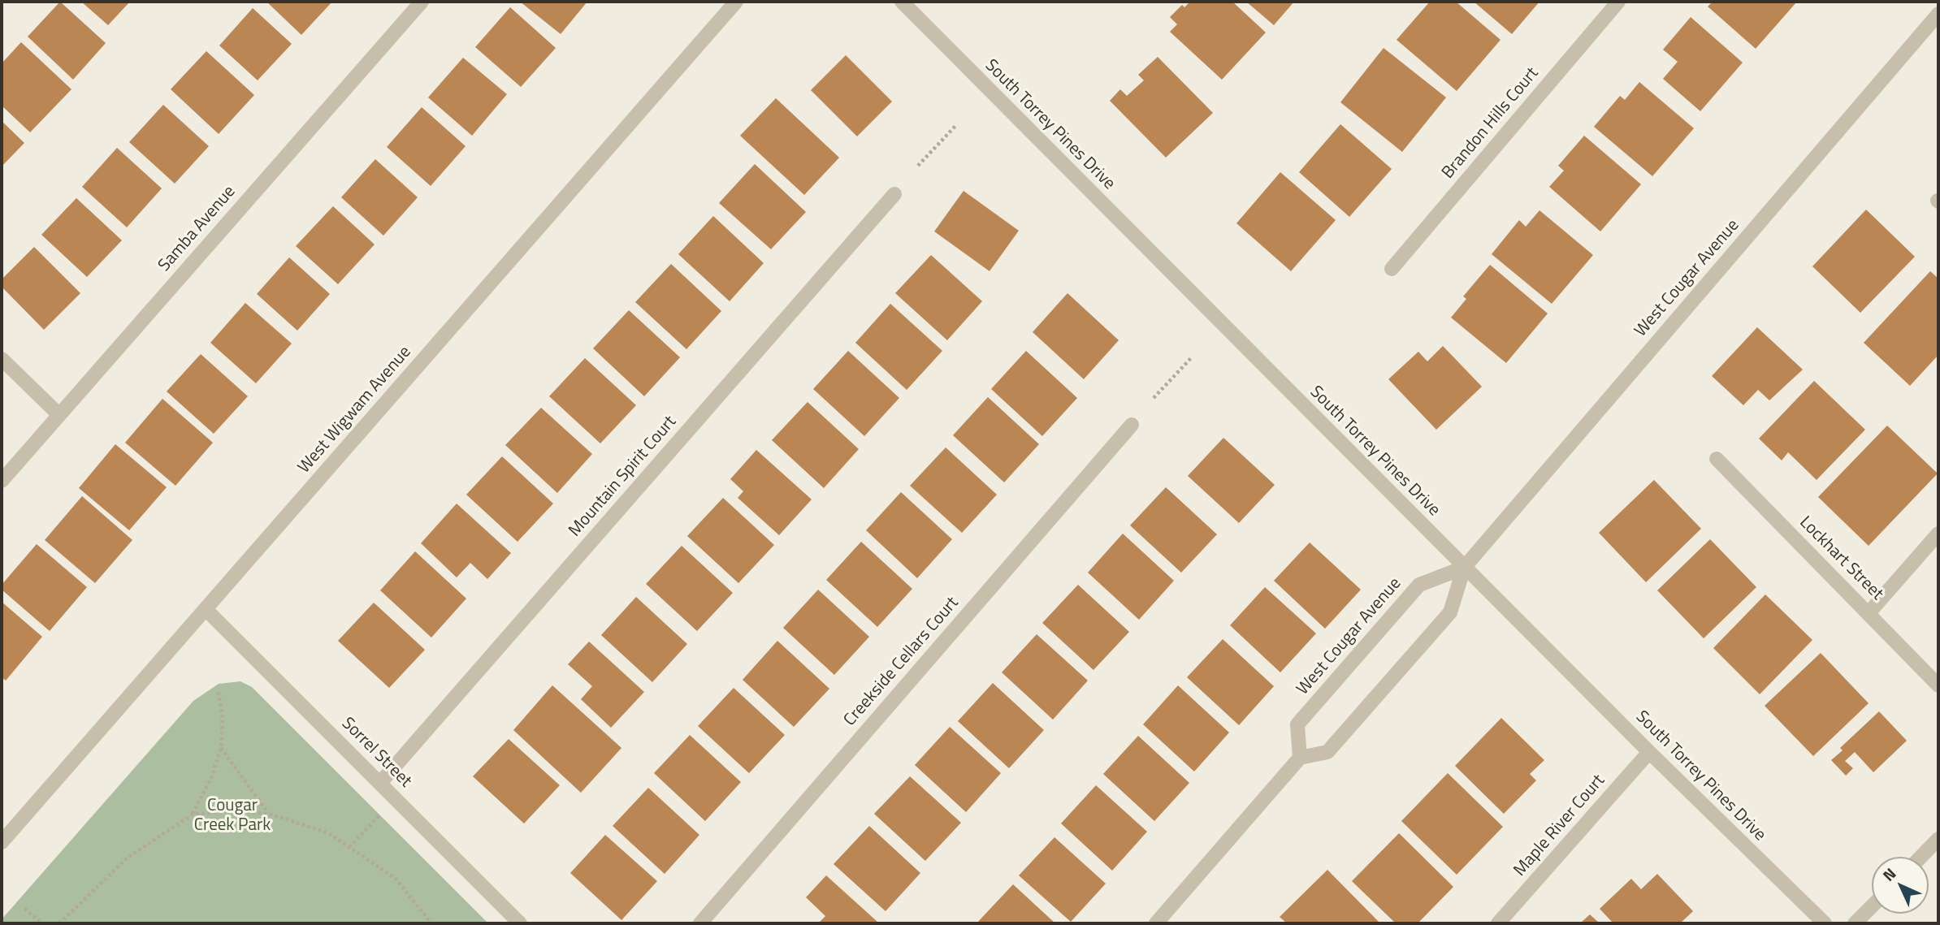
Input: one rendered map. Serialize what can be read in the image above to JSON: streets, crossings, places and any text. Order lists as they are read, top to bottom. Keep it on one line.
{"streets":{"street":["Brandon Hills Court","South Torrey Pines Drive","Samba Avenue","West Cougar Avenue","West Wigwam Avenue","Mountain Spirit Court","Lockhart Street","Creekside Cellars Court","Sorrel Street","Maple River Court"]},"crossings":[["South Torrey Pines Drive","West Cougar Avenue"],["South Torrey Pines Drive","Maple River Court"],["West Wigwam Avenue","Sorrel Street"],["Mountain Spirit Court","Sorrel Street"]],"parks":["Cougar Creek Park"],"north":"top left"}
